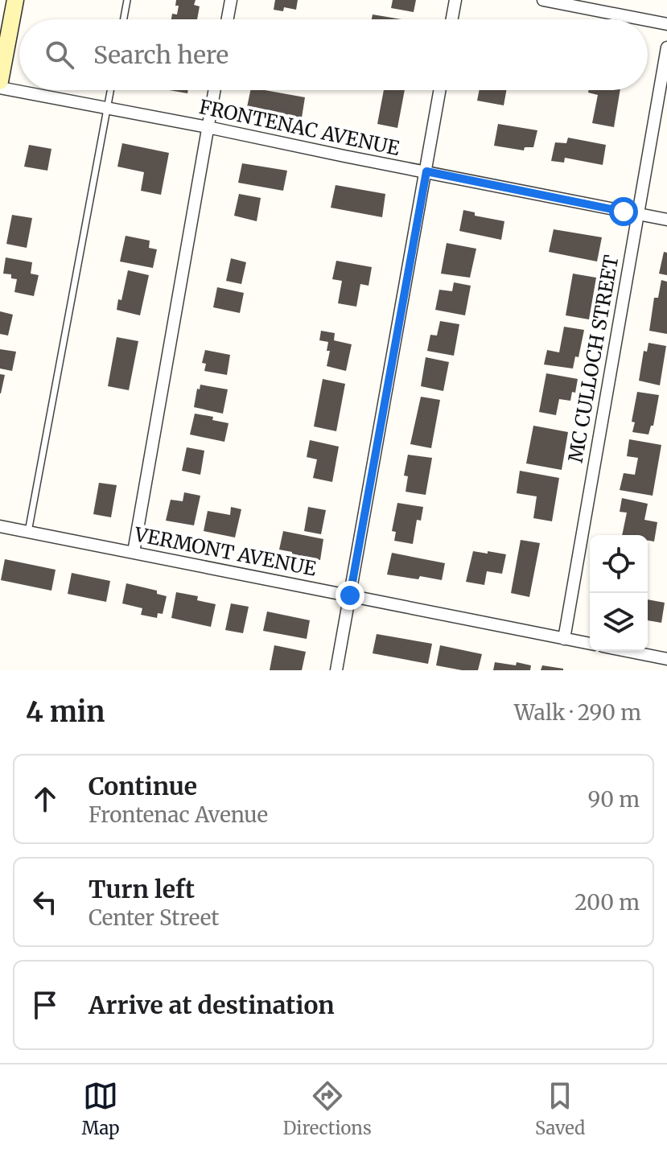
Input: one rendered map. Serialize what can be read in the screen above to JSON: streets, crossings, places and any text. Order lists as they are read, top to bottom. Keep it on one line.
{"streets":{"street":["FRONTENAC AVENUE","MC CULLOCH STREET","VERMONT AVENUE"]},"crossings":[["FRONTENAC AVENUE","MC CULLOCH STREET"],["MC CULLOCH STREET","VERMONT AVENUE"]],"page":{"search":"Search here","heading":["4 min","Walk · 290 m"],"list":[["Continue","Frontenac Avenue","90 m"],["Turn left","Center Street","200 m"],"Arrive at destination"],"nav":["Map","Directions","Saved"]}}
